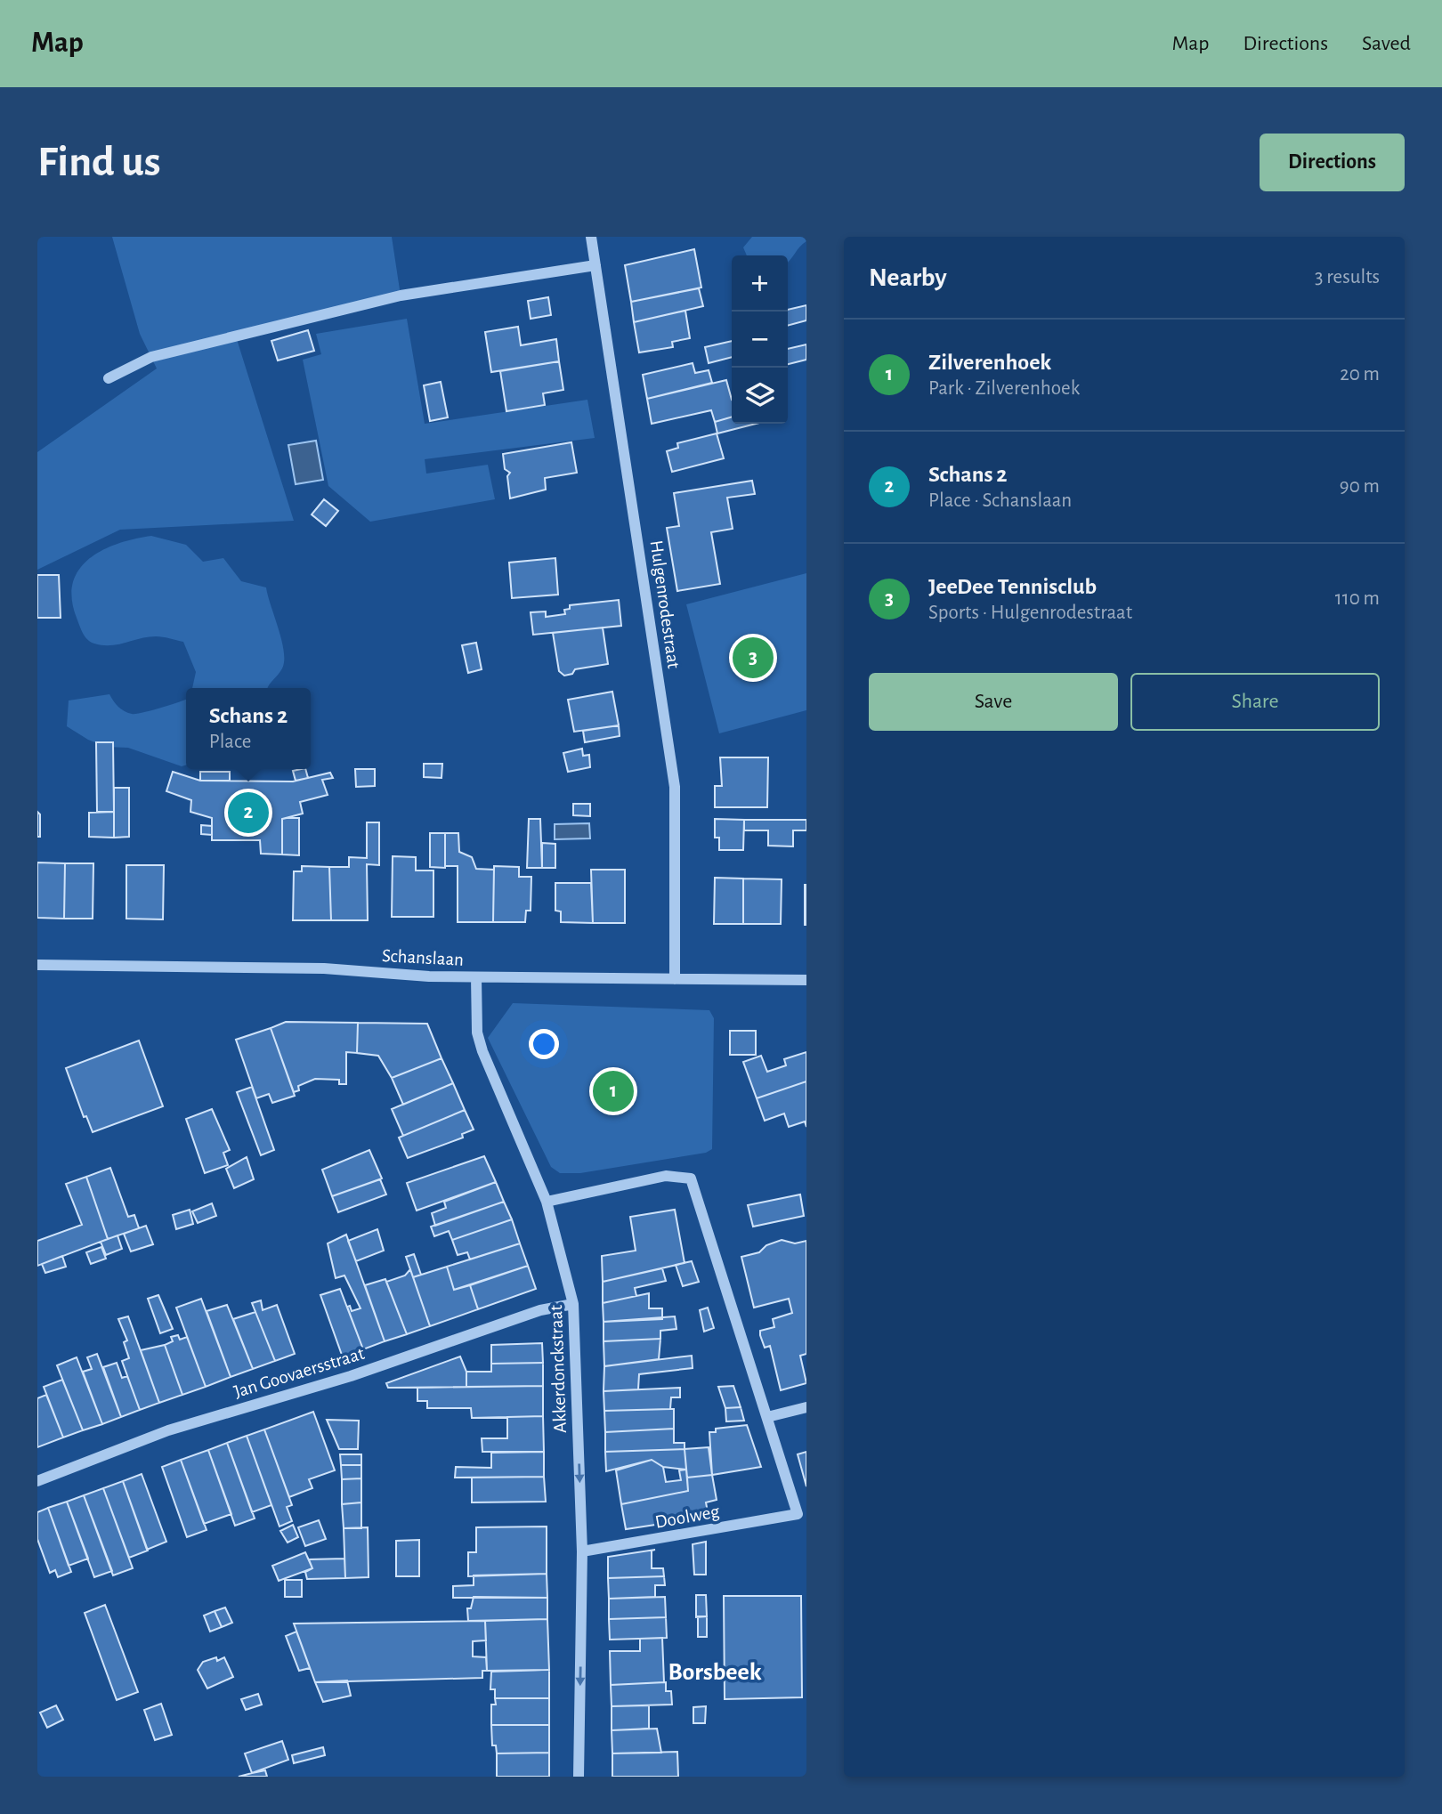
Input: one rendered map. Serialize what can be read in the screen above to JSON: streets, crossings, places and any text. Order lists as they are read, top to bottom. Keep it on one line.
{"streets":{"street":["Hulgenrodestraat","Schanslaan","Akkerdonckstraat","Jan Goovaersstraat","Doolweg"]},"crossings":[["Hulgenrodestraat","Schanslaan"],["Schanslaan","Akkerdonckstraat"],["Akkerdonckstraat","Jan Goovaersstraat"],["Akkerdonckstraat","Doolweg"]],"one_way":["Akkerdonckstraat"],"districts":["Borsbeek"],"page":{"header":"Map","nav":["Map","Directions","Saved"],"buttons":["Directions",["Save","Share"]],"title":"Find us","heading":["Nearby","3 results"],"map_buttons":["+","−"],"list":[{"mark":"1","name":"Zilverenhoek","note":"Park · Zilverenhoek","value":"20 m"},{"mark":"2","name":"Schans 2","note":"Place · Schanslaan","value":"90 m"},{"mark":"3","name":"JeeDee Tennisclub","note":"Sports · Hulgenrodestraat","value":"110 m"}],"pins":["3","2","1"],"popup":["Schans 2","Place"]}}
